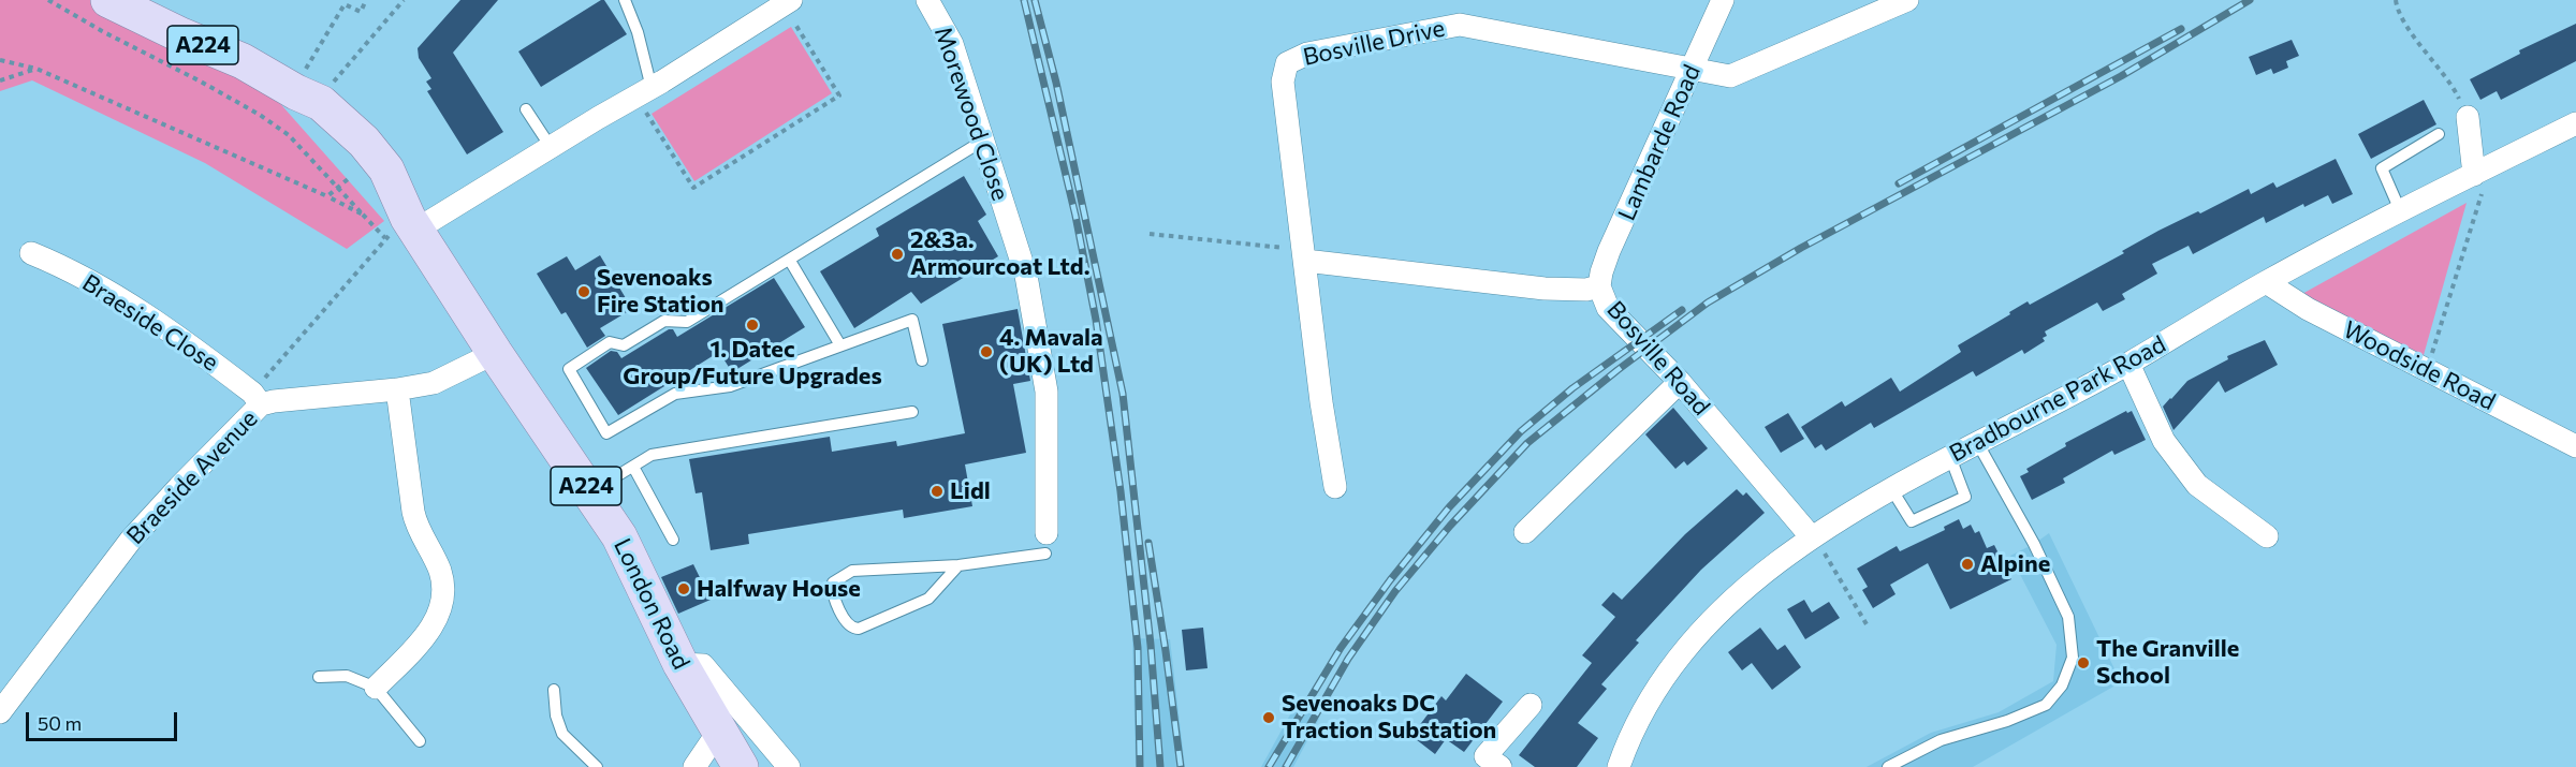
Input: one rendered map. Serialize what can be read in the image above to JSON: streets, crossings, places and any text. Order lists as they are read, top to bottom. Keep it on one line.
{"streets":{"main road":["A224","London Road"],"street":["Bosville Drive","Morewood Close","Lambarde Road","Braeside Close","Bosville Road","Woodside Road","Bradbourne Park Road","Braeside Avenue"]},"crossings":[["Bosville Drive","Lambarde Road"],["Bosville Drive","Bosville Road"],["Lambarde Road","Bosville Road"],["Braeside Close","Braeside Avenue"],["Bosville Road","Bradbourne Park Road"],["Woodside Road","Bradbourne Park Road"],["Braeside Avenue","London Road"]],"places":["2&3a. Armourcoat Ltd.","Sevenoaks Fire Station","1. Datec Group/Future Upgrades","4. Mavala (UK) Ltd","Lidl","Alpine","Halfway House","The Granville School","Sevenoaks DC Traction Substation"],"scale_bar":"50 m"}
